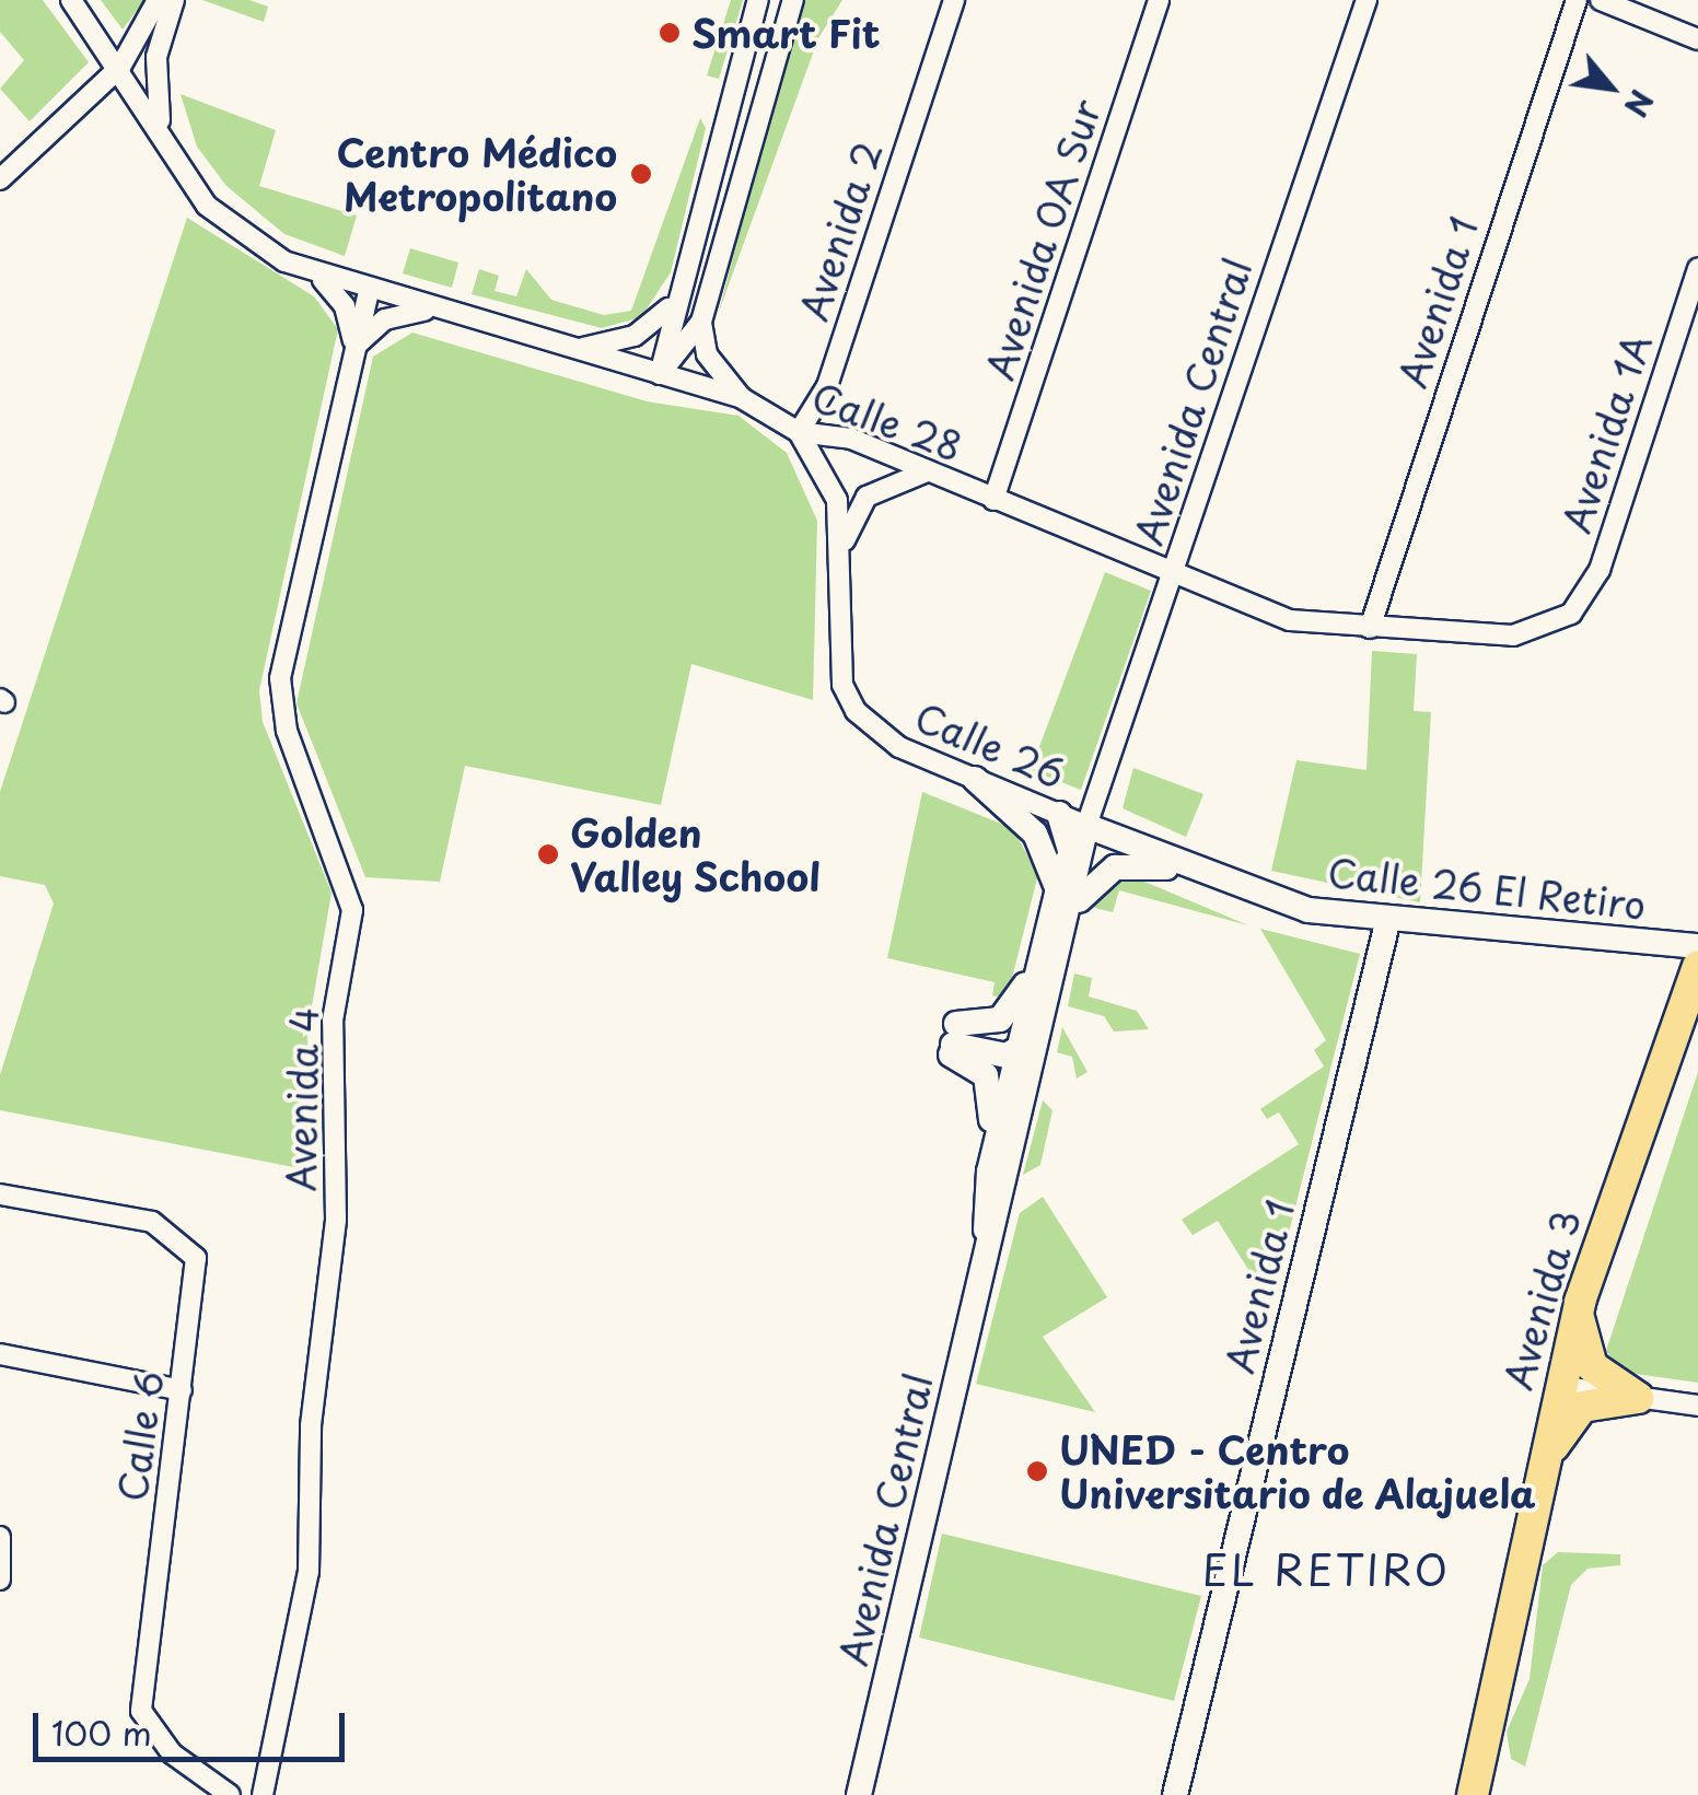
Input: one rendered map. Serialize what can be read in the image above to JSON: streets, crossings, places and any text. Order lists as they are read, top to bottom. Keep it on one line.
{"streets":{"main road":["Avenida 3"],"street":["Avenida 2","Avenida 0A Sur","Avenida 1","Avenida Central","Calle 28","Avenida 1A","Calle 26","Calle 26 El Retiro","Avenida 4","Calle 6"]},"crossings":[["Avenida 2","Calle 28"],["Avenida 0A Sur","Calle 28"],["Avenida 1","Calle 28"],["Avenida 1","Calle 26 El Retiro"],["Avenida Central","Calle 28"],["Avenida Central","Calle 26"],["Avenida Central","Calle 26 El Retiro"],["Calle 28","Avenida 1A"],["Calle 28","Avenida 4"],["Calle 26","Calle 26 El Retiro"]],"districts":["EL RETIRO"],"places":["Smart Fit","Centro Médico Metropolitano","Golden Valley School","UNED - Centro Universitario de Alajuela"],"scale_bar":"100 m","north":"bottom right"}
